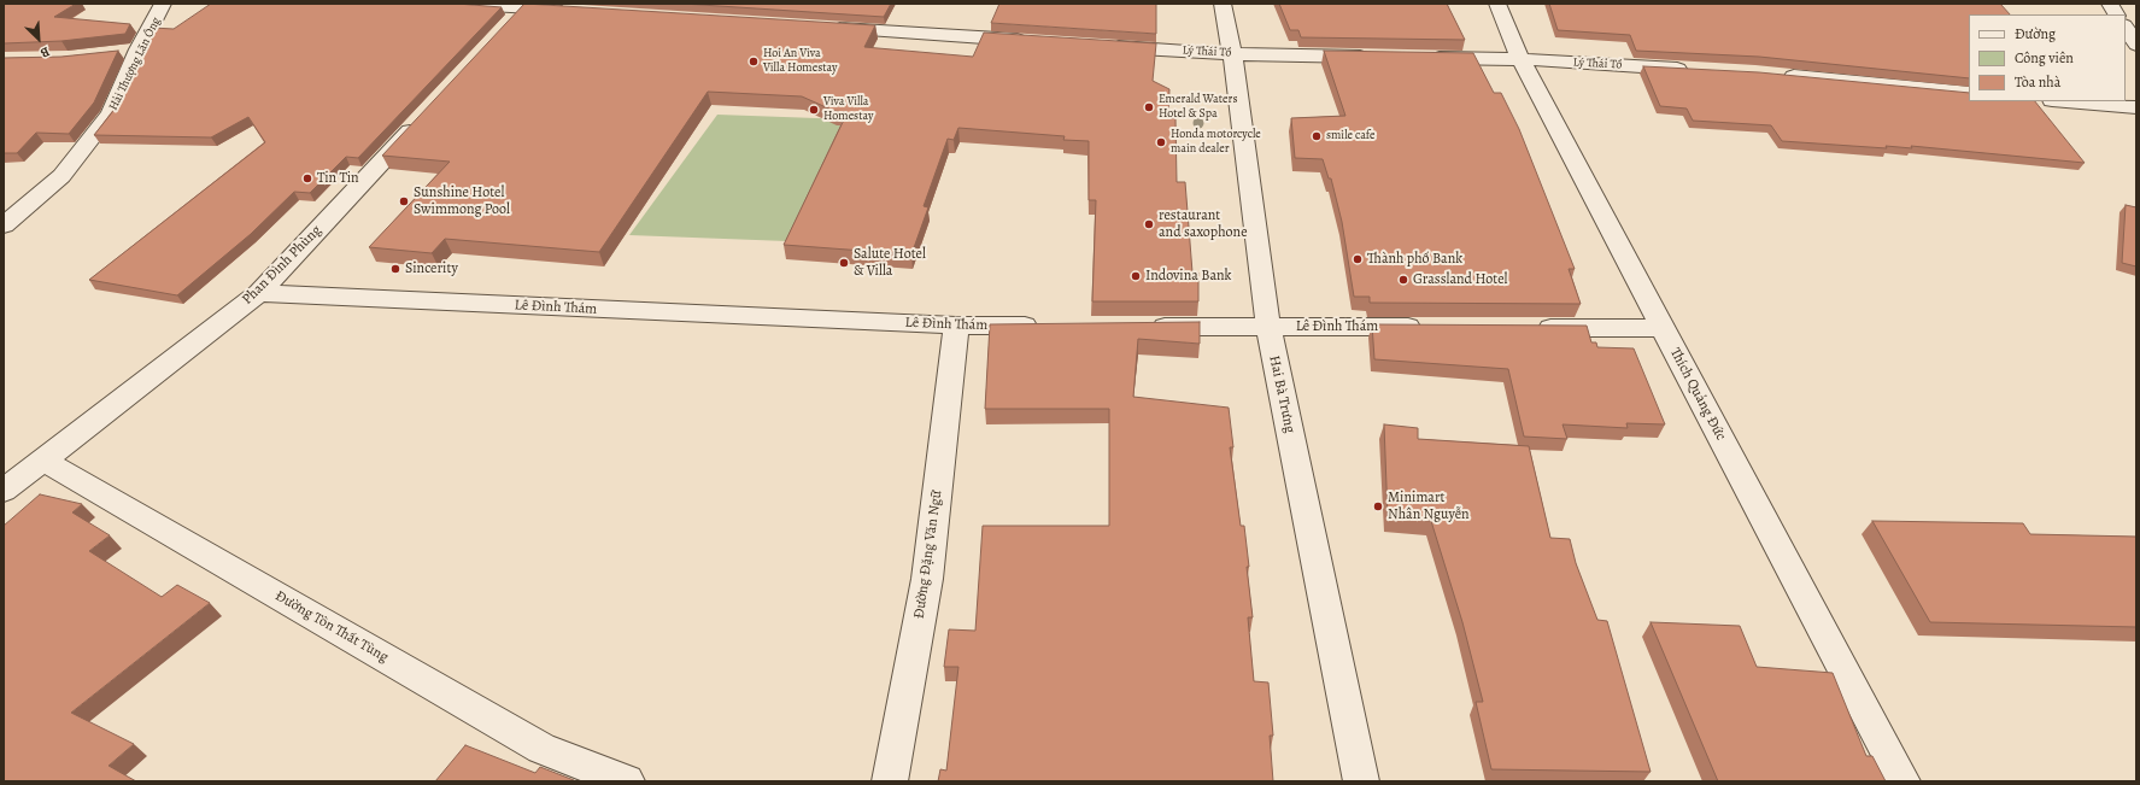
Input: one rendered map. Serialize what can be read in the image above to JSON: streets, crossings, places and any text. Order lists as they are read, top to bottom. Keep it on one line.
{"streets":{"street":["Lý Thái Tổ","Hải Thượng Lãn Ông","Phan Đình Phùng","Lê Đình Thám","Hai Bà Trưng","Thích Quảng Đức","Đường Đặng Văn Ngữ","Đường Tôn Thất Tùng"]},"crossings":[["Lý Thái Tổ","Hai Bà Trưng"],["Lý Thái Tổ","Thích Quảng Đức"],["Phan Đình Phùng","Lê Đình Thám"],["Phan Đình Phùng","Đường Tôn Thất Tùng"],["Lê Đình Thám","Hai Bà Trưng"],["Lê Đình Thám","Đường Đặng Văn Ngữ"]],"places":["Hoi An Viva Villa Homestay","Emerald Waters Hotel & Spa","Viva Villa Homestay","smile cafe","Honda motorcycle main dealer","Tin Tin","Sunshine Hotel Swimmong Pool","restaurant and saxophone","Thành phố Bank","Salute Hotel & Villa","Sincerity","Indovina Bank","Grassland Hotel","Minimart Nhân Nguyễn"],"legend":["Đường","Công viên","Tòa nhà"],"north":"bottom right"}
